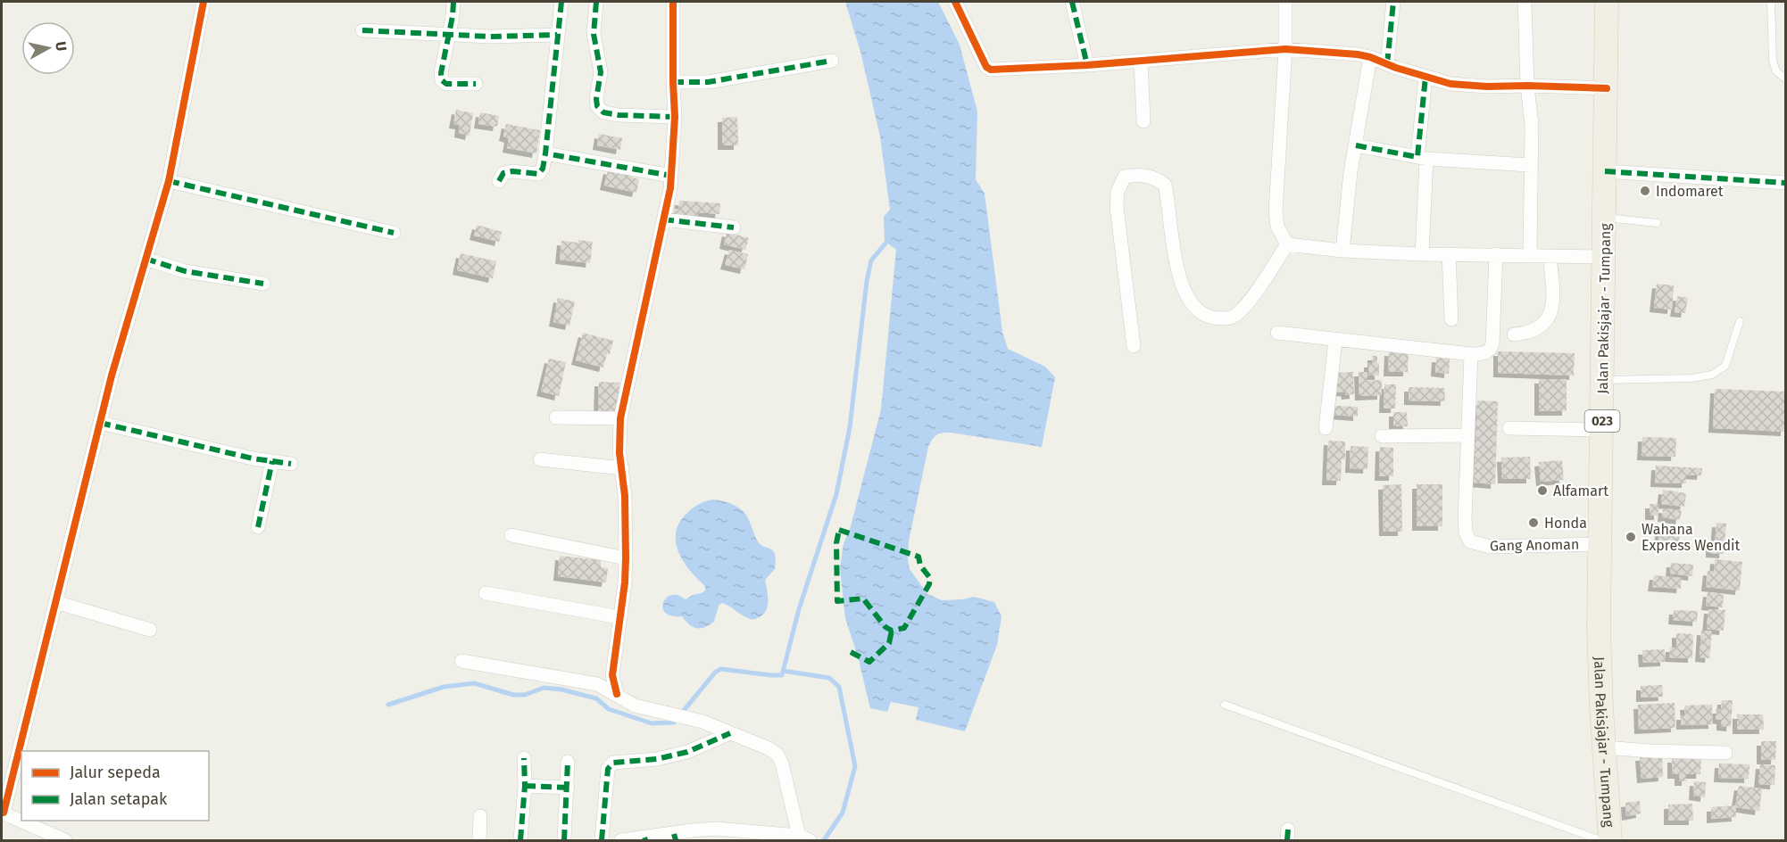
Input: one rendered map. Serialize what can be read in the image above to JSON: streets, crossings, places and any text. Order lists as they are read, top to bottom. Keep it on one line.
{"streets":{"main road":["Jalan Pakisjajar - Tumpang","023"],"street":["Gang Anoman"]},"crossings":[["Jalan Pakisjajar - Tumpang","Gang Anoman"]],"places":["Indomaret","Alfamart","Honda","Wahana Express Wendit"],"legend":["Jalur sepeda","Jalan setapak"],"north":"right"}
